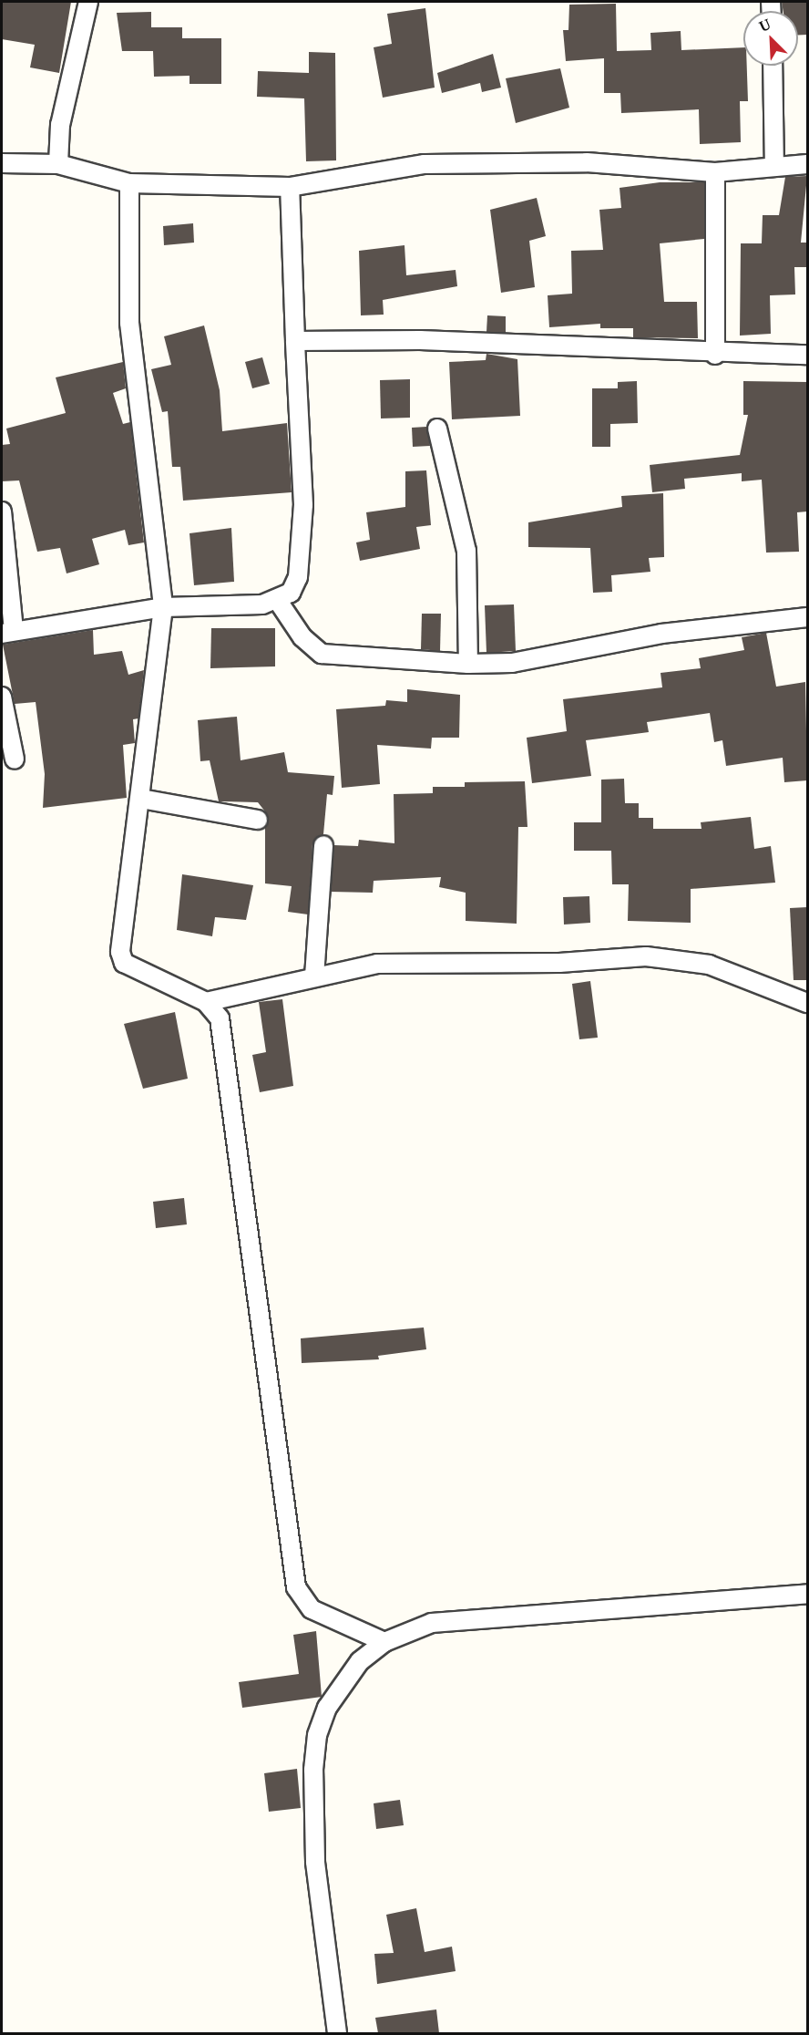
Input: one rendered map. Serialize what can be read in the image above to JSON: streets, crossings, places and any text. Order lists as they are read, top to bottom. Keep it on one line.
{"north":"top left"}
